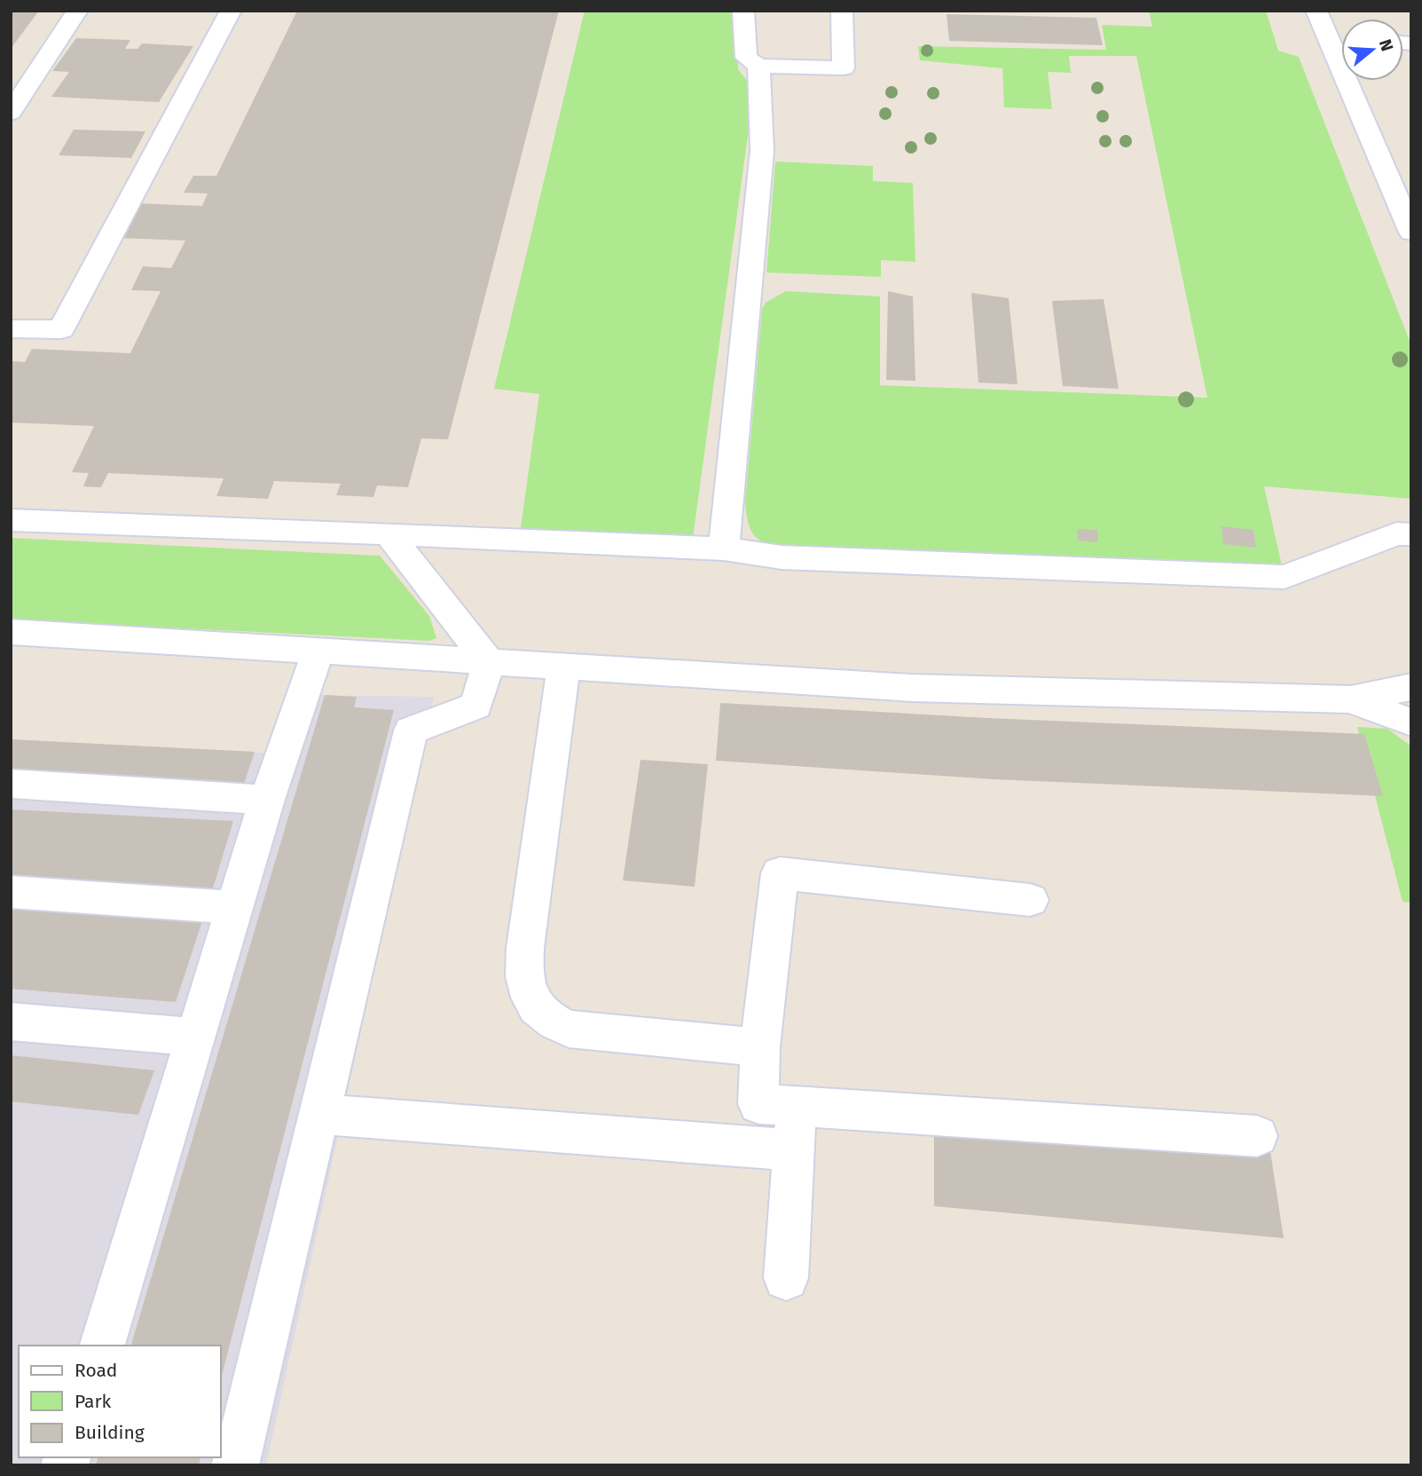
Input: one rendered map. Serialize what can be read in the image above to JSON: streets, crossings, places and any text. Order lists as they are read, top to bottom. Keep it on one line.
{"legend":["Road","Park","Building"],"north":"right"}
